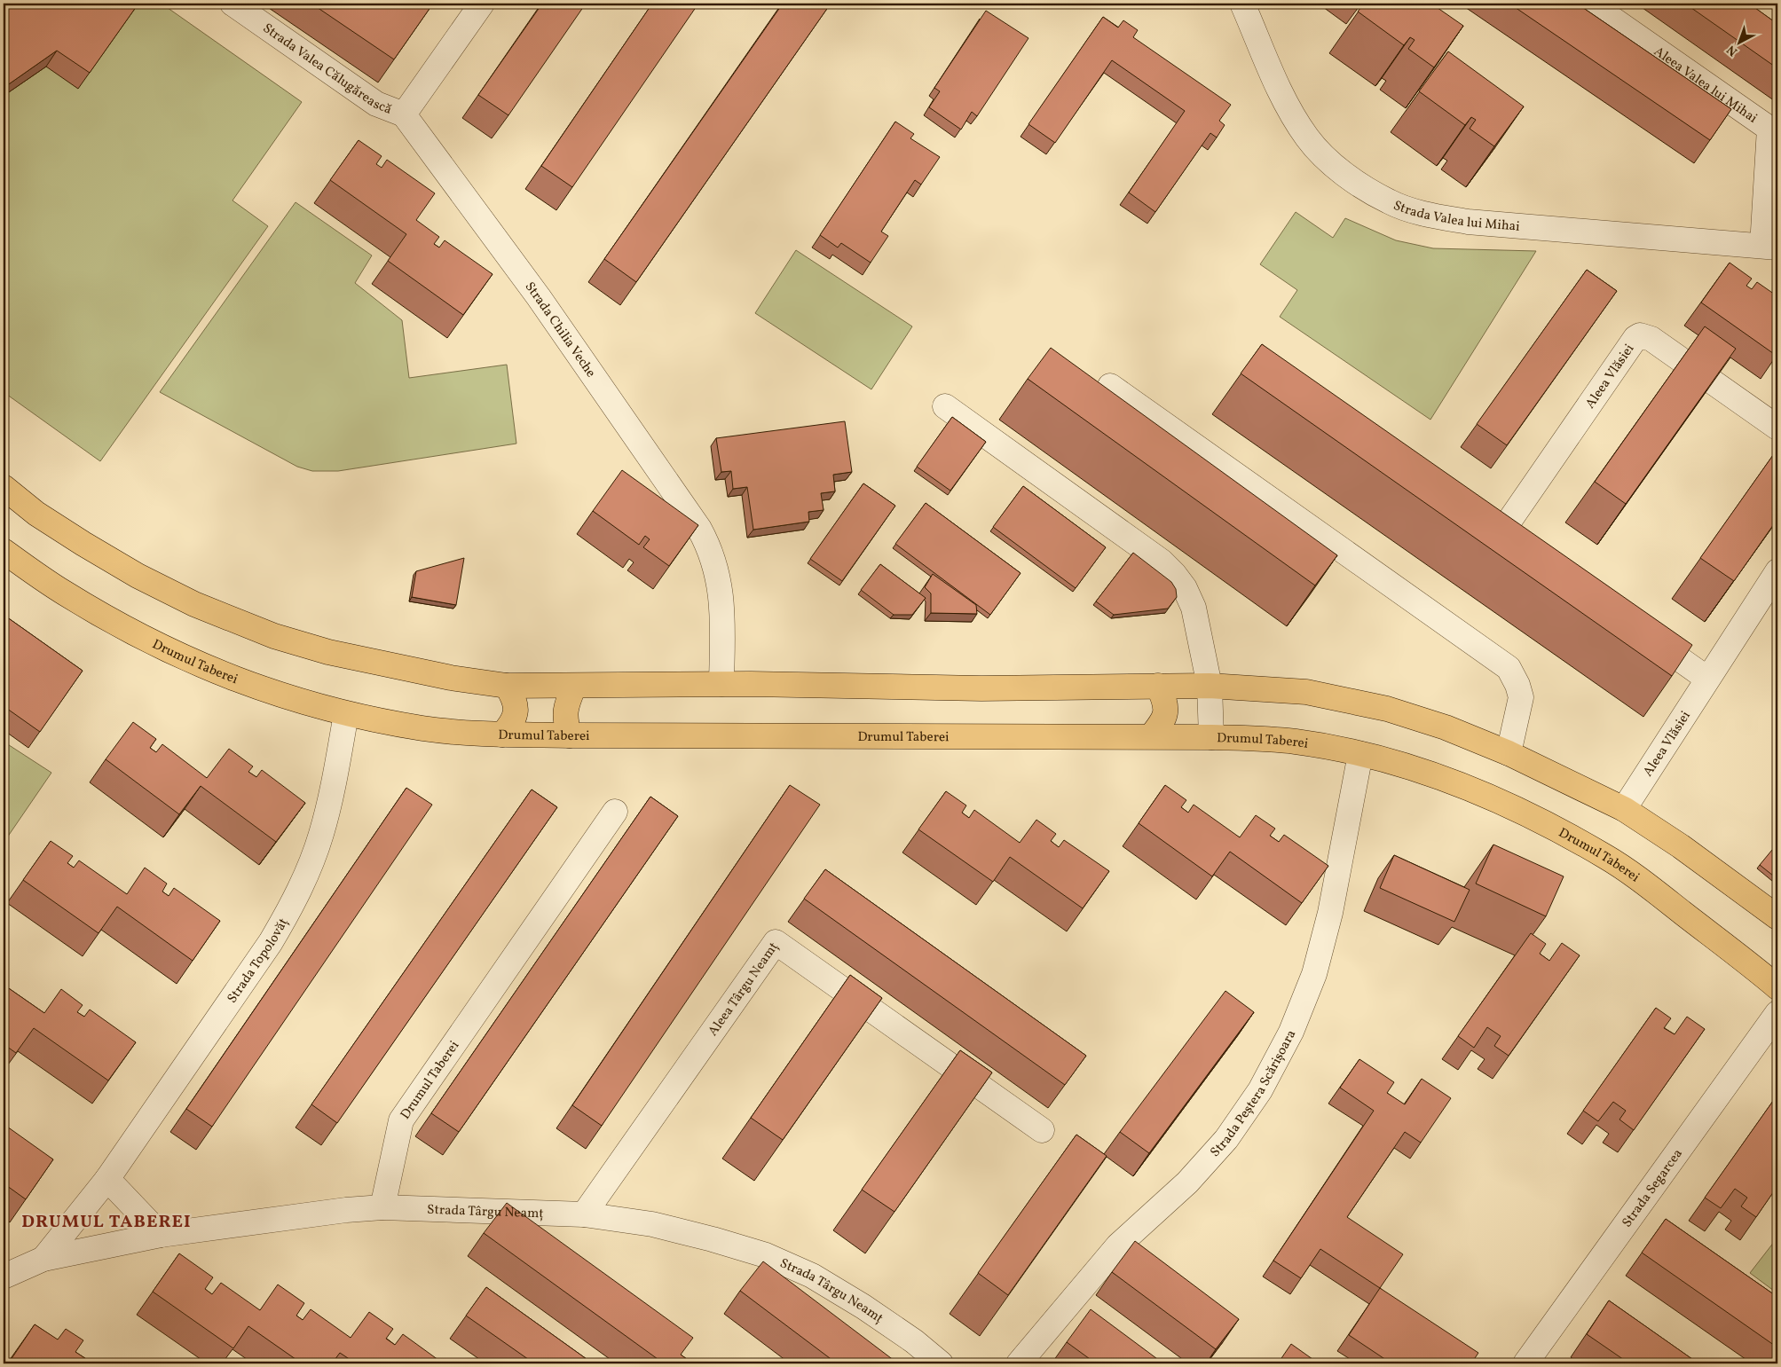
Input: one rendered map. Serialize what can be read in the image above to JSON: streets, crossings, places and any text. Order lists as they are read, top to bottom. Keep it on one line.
{"streets":{"main road":["Drumul Taberei"],"street":["Strada Valea Călugărească","Aleea Valea lui Mihai","Strada Valea lui Mihai","Strada Chilia Veche","Aleea Vlăsiei","Strada Topolovăț","Aleea Târgu Neamț","Strada Peștera Scărișoara","Strada Segarcea","Strada Târgu Neamț"]},"crossings":[["Strada Valea Călugărească","Strada Chilia Veche"],["Aleea Valea lui Mihai","Strada Valea lui Mihai"],["Drumul Taberei","Strada Topolovăț"],["Drumul Taberei","Strada Peștera Scărișoara"],["Drumul Taberei","Strada Târgu Neamț"],["Strada Topolovăț","Strada Târgu Neamț"],["Aleea Târgu Neamț","Strada Târgu Neamț"]],"districts":["DRUMUL TABEREI"],"north":"bottom left"}
